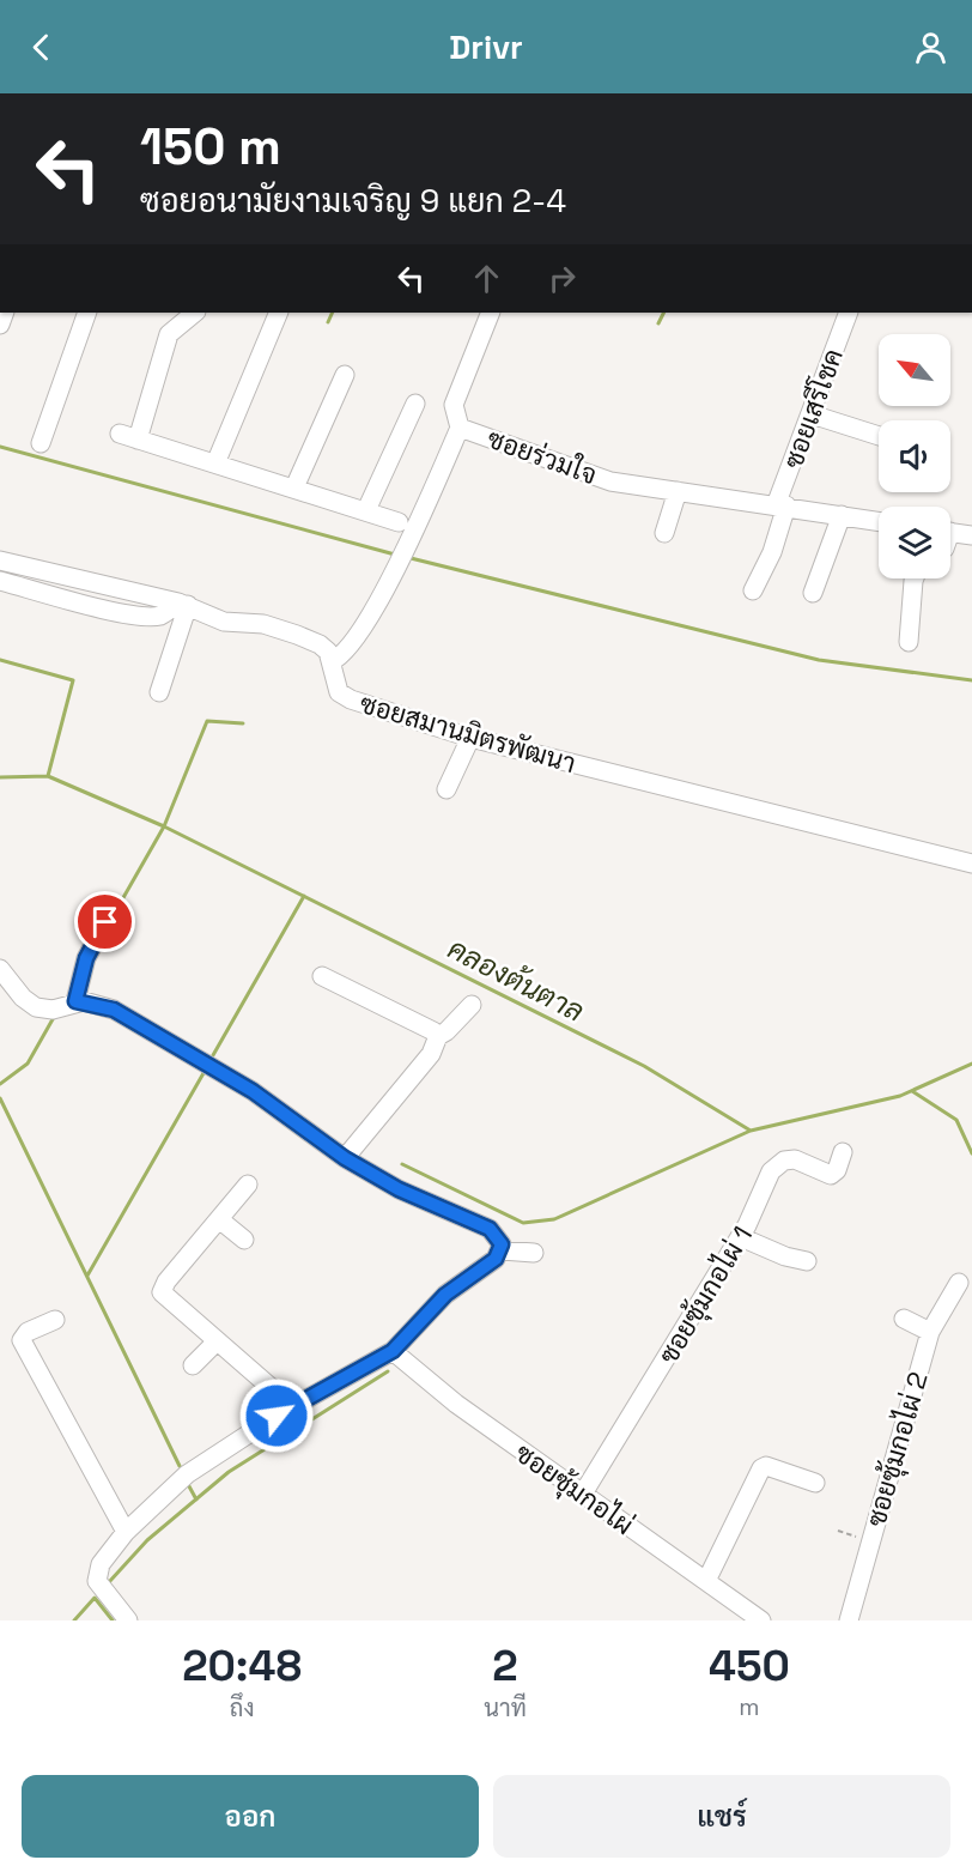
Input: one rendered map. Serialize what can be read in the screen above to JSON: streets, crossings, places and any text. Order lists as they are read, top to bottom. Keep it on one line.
{"streets":{"street":["ซอยเสรีโชค","ซอยร่วมใจ","ซอยสมานมิตรพัฒนา","ซอยซุ้มกอไผ่ 1","ซอยซุ้มกอไผ่ 2","ซอยซุ้มกอไผ่"]},"crossings":[["ซอยเสรีโชค","ซอยร่วมใจ"],["ซอยร่วมใจ","ซอยสมานมิตรพัฒนา"],["ซอยซุ้มกอไผ่ 1","ซอยซุ้มกอไผ่"]],"water":["คลองต้นตาล"],"north":"top left","page":{"header":"Drivr","turn":["150 m","ซอยอนามัยงามเจริญ 9 แยก 2-4"],"eta":["20:48","ถึง","2","นาที","450","m"],"buttons":["ออก","แชร์"]}}
